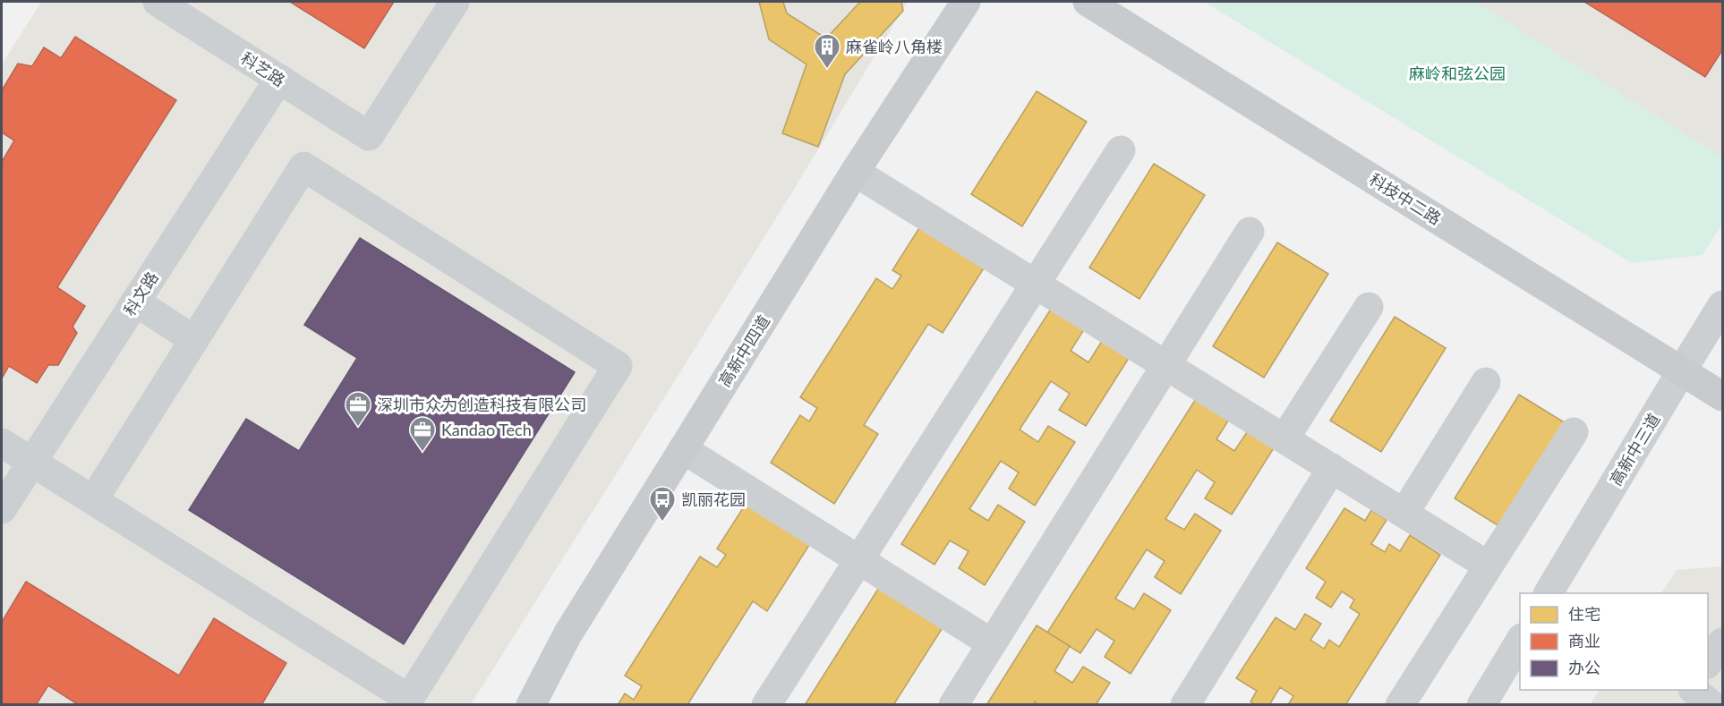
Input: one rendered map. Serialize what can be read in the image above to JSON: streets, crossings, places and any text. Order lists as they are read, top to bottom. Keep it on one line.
{"streets":{"main road":["科技中二路","高新中四道"],"street":["科艺路","科文路","高新中三道"]},"crossings":[["科艺路","科文路"],["科技中二路","高新中三道"]],"parks":["麻岭和弦公园"],"places":{"building":["麻雀岭八角楼"],"office":["深圳市众为创造科技有限公司","Kandao Tech"],"bus stop":["凯丽花园"]},"legend":["住宅","商业","办公"]}
